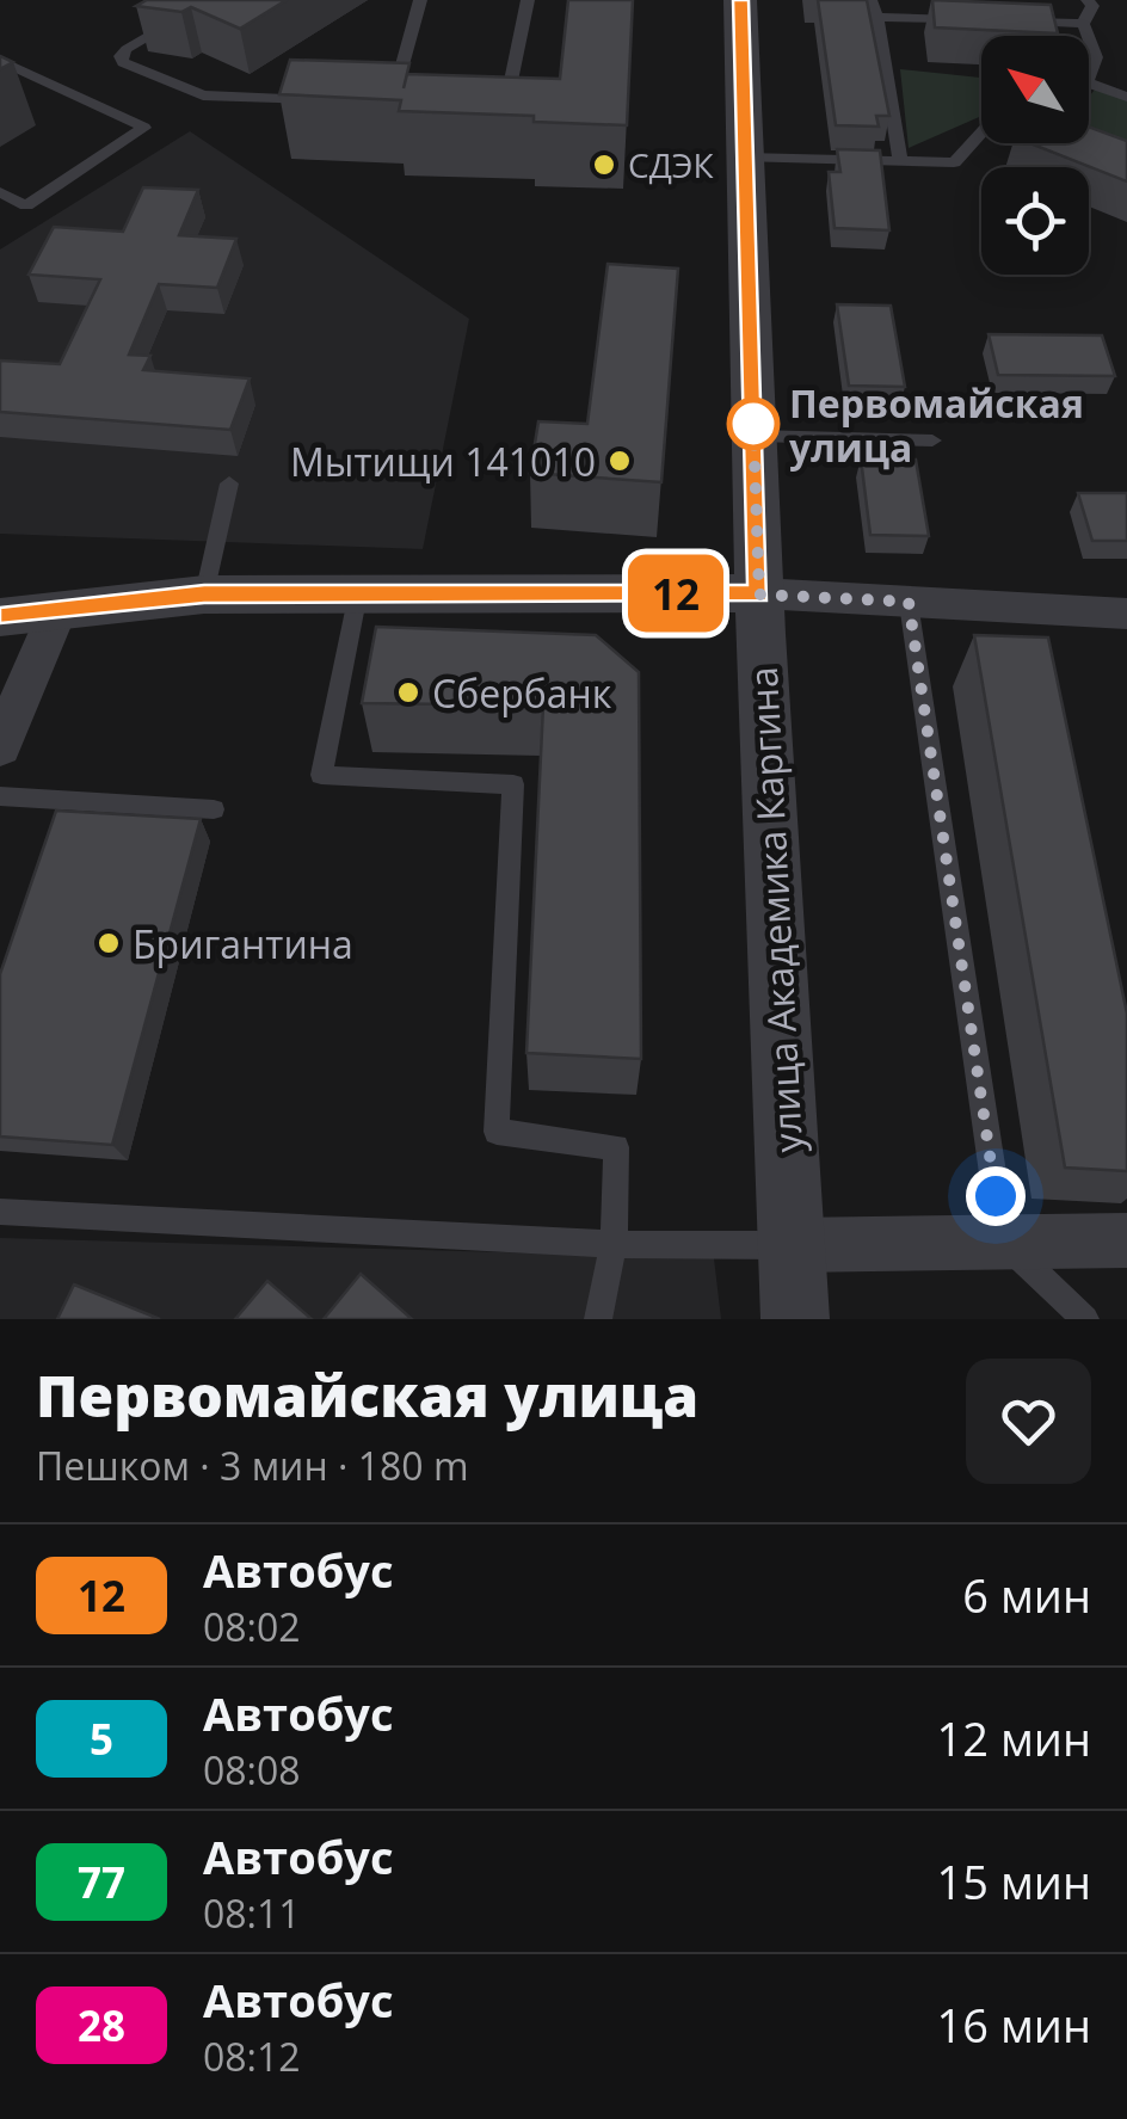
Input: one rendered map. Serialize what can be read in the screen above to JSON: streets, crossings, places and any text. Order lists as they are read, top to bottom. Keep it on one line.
{"streets":{"street":["улица Академика Каргина"]},"places":["СДЭК","Первомайская улица","Мытищи 141010","Сбербанк","Бригантина"],"lines":["bus line 12"],"north":"top left","page":{"on_map":"12","heading":["Первомайская улица","Пешком · 3 мин · 180 m"],"list":[{"mark":"12","name":"Автобус","note":"08:02","value":"6 мин"},{"mark":"5","name":"Автобус","note":"08:08","value":"12 мин"},{"mark":"77","name":"Автобус","note":"08:11","value":"15 мин"},{"mark":"28","name":"Автобус","note":"08:12","value":"16 мин"}]}}
